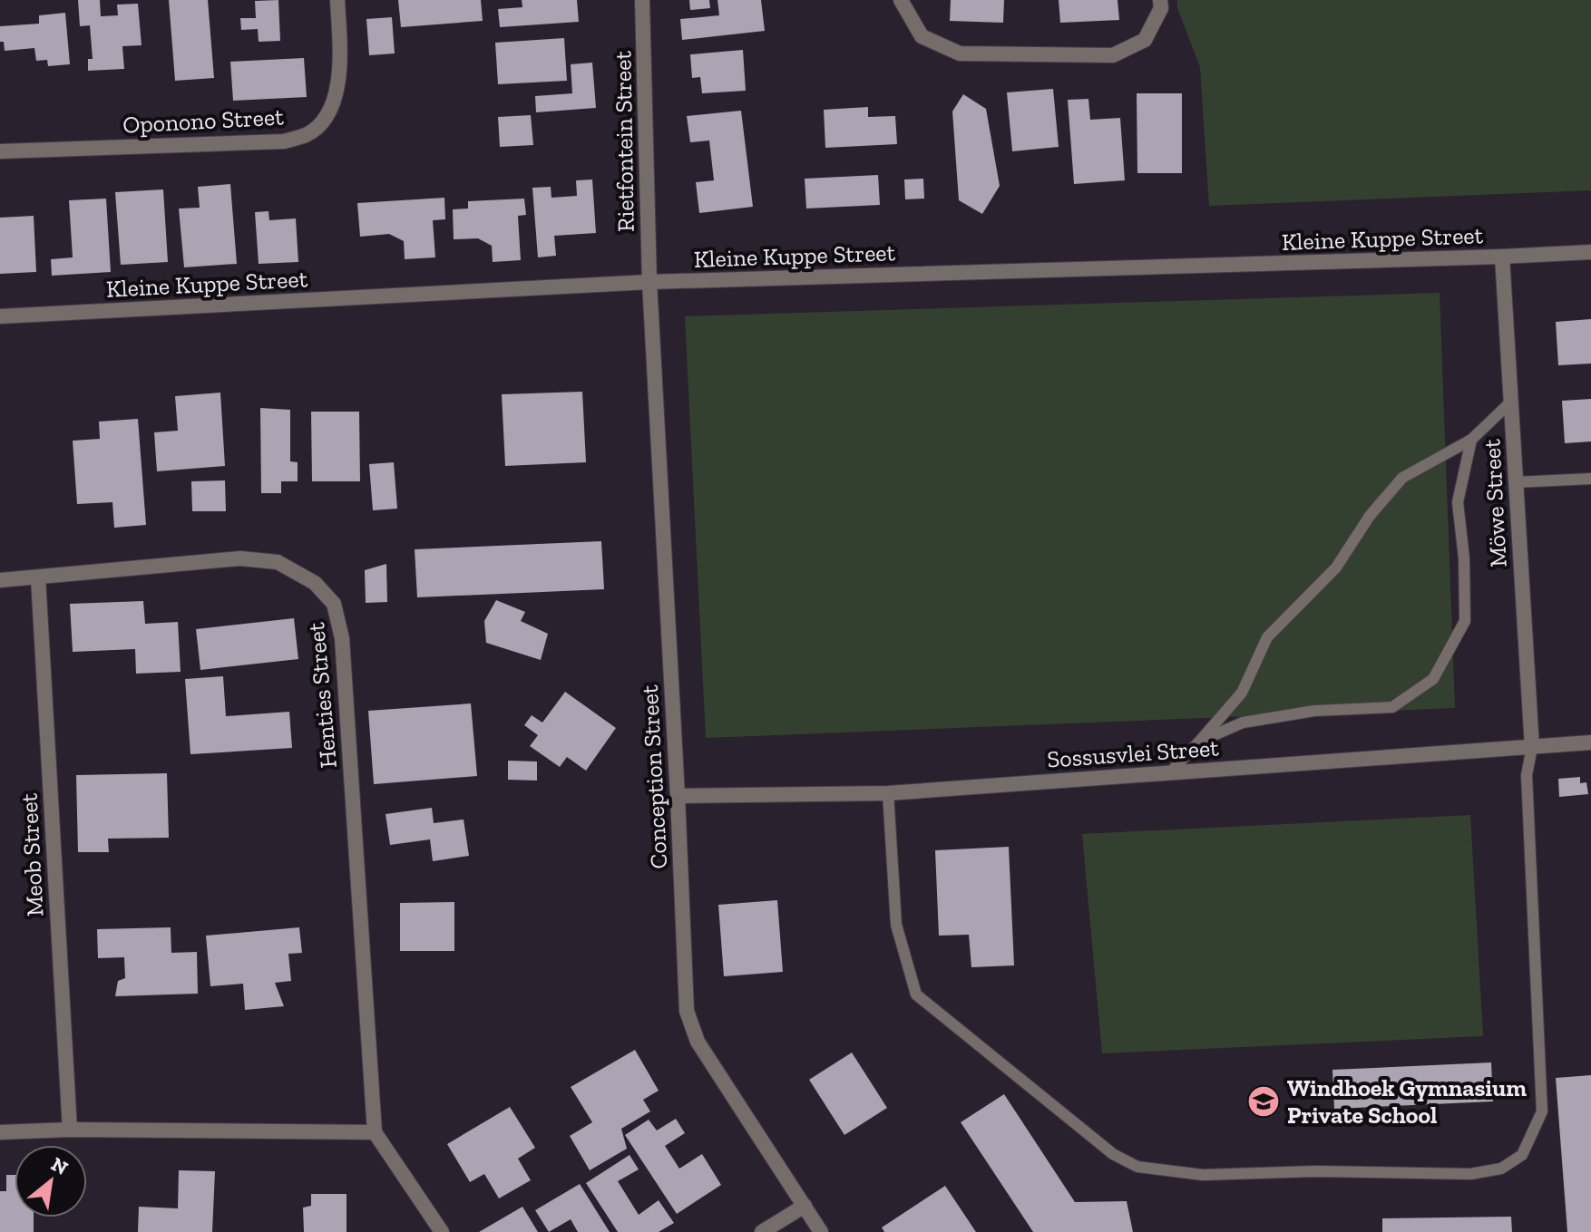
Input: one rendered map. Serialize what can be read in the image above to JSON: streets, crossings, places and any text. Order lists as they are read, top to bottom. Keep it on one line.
{"streets":{"street":["Oponono Street","Rietfontein Street","Kleine Kuppe Street","Möwe Street","Henties Street","Sossusvlei Street","Conception Street","Meob Street"]},"crossings":[["Rietfontein Street","Kleine Kuppe Street"],["Rietfontein Street","Conception Street"],["Kleine Kuppe Street","Möwe Street"],["Kleine Kuppe Street","Conception Street"],["Möwe Street","Sossusvlei Street"],["Henties Street","Meob Street"],["Sossusvlei Street","Conception Street"]],"places":{"school or university":["Windhoek Gymnasium Private School"]},"north":"top right"}
